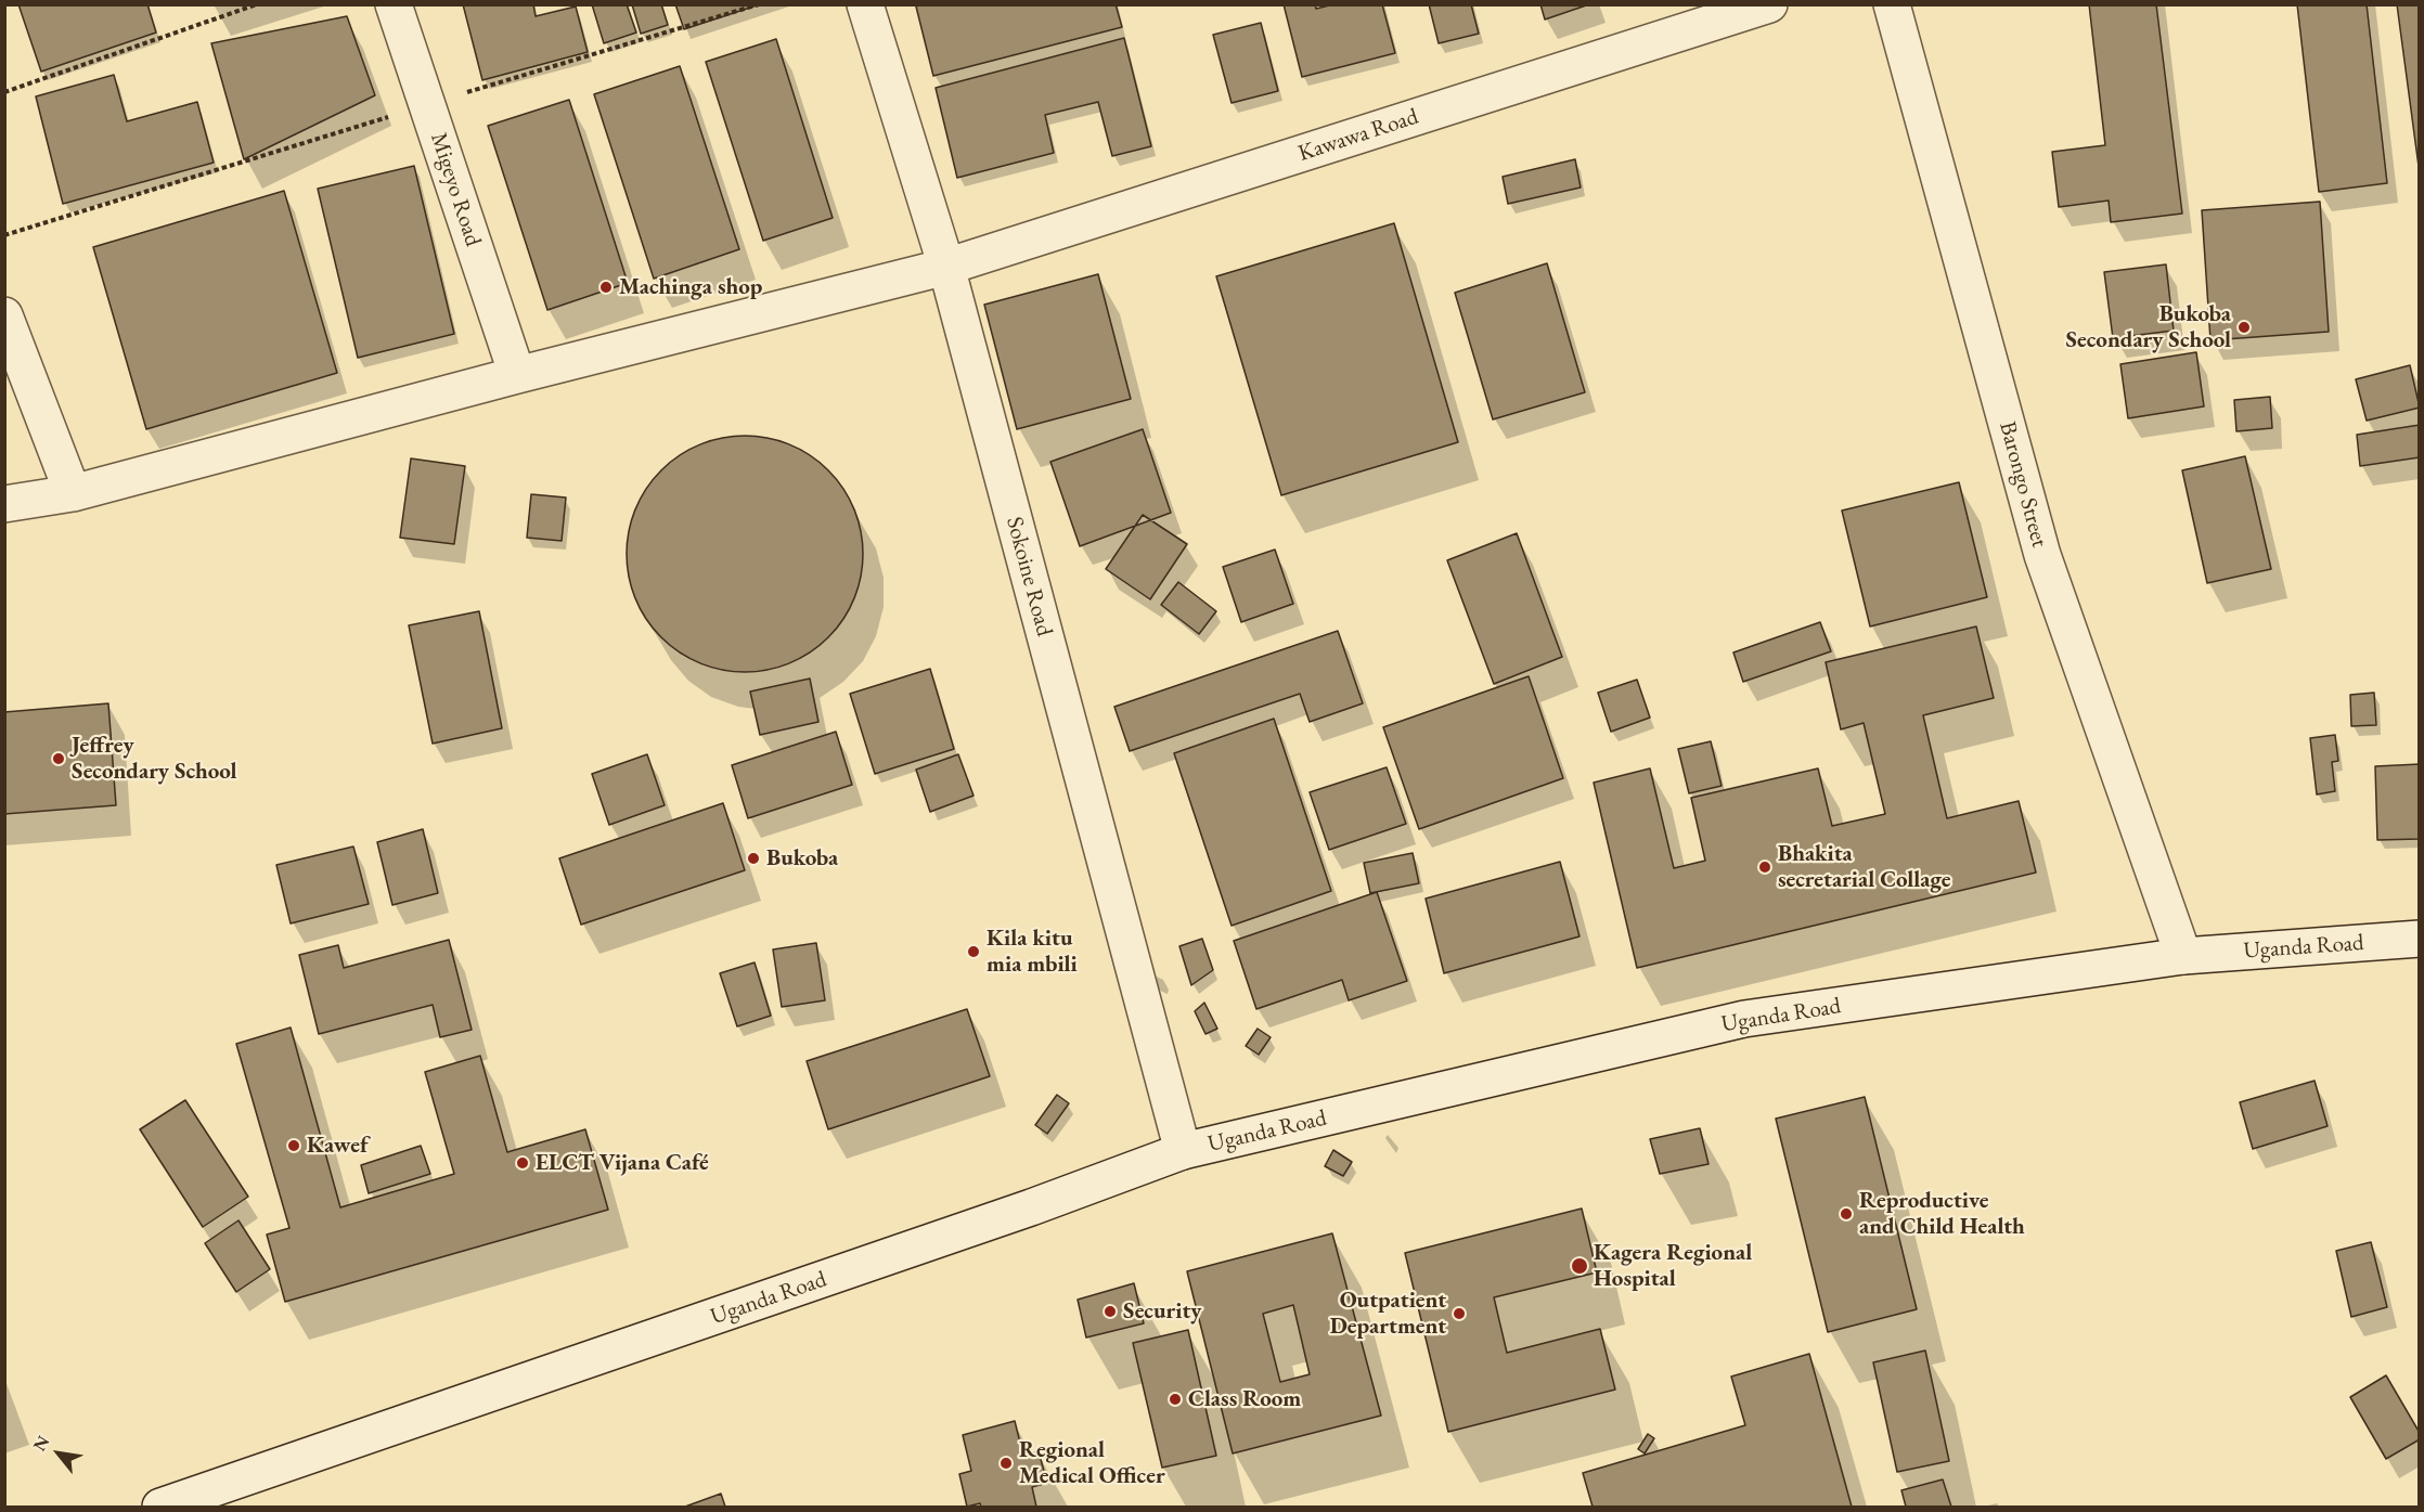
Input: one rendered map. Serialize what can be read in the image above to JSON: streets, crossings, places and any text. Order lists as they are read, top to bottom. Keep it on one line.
{"streets":{"street":["Kawawa Road","Migeyo Road","Barongo Street","Sokoine Road","Uganda Road"]},"crossings":[["Kawawa Road","Migeyo Road"],["Kawawa Road","Sokoine Road"],["Barongo Street","Uganda Road"],["Sokoine Road","Uganda Road"]],"places":["Machinga shop","Bukoba Secondary School","Jeffrey Secondary School","Bukoba","Bhakita secretarial Collage","Kila kitu mia mbili","Kawef","ELCT Vijana Café","Reproductive and Child Health","Kagera Regional Hospital","Security","Outpatient Department","Class Room","Regional Medical Officer"],"north":"top left"}
